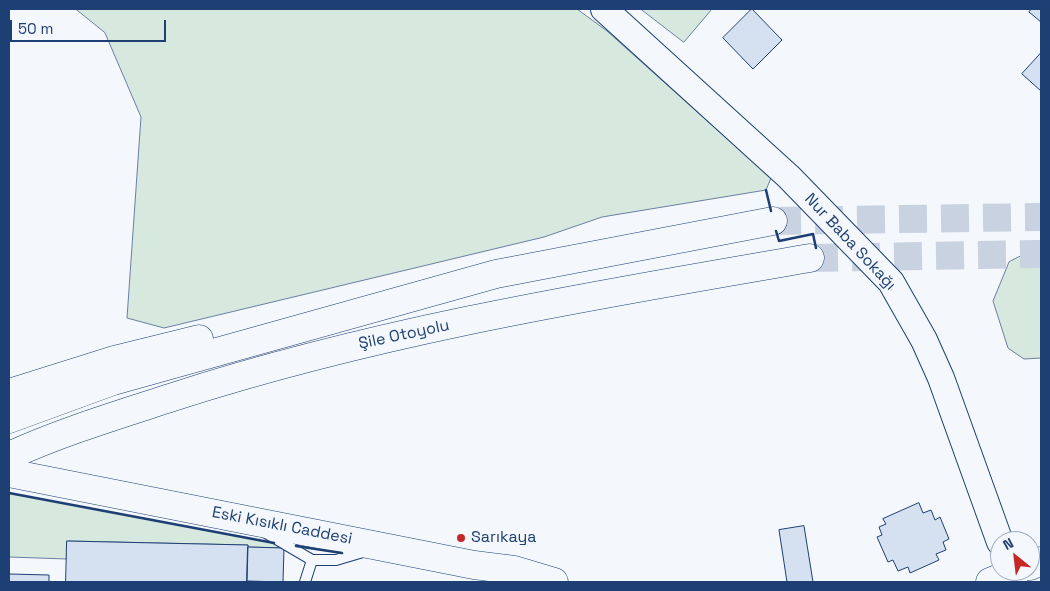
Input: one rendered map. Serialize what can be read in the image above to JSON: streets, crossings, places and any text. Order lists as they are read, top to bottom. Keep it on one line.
{"streets":{"main road":["Nur Baba Sokağı","Şile Otoyolu","Eski Kısıklı Caddesi"]},"places":["Sarıkaya"],"scale_bar":"50 m","north":"top left"}
